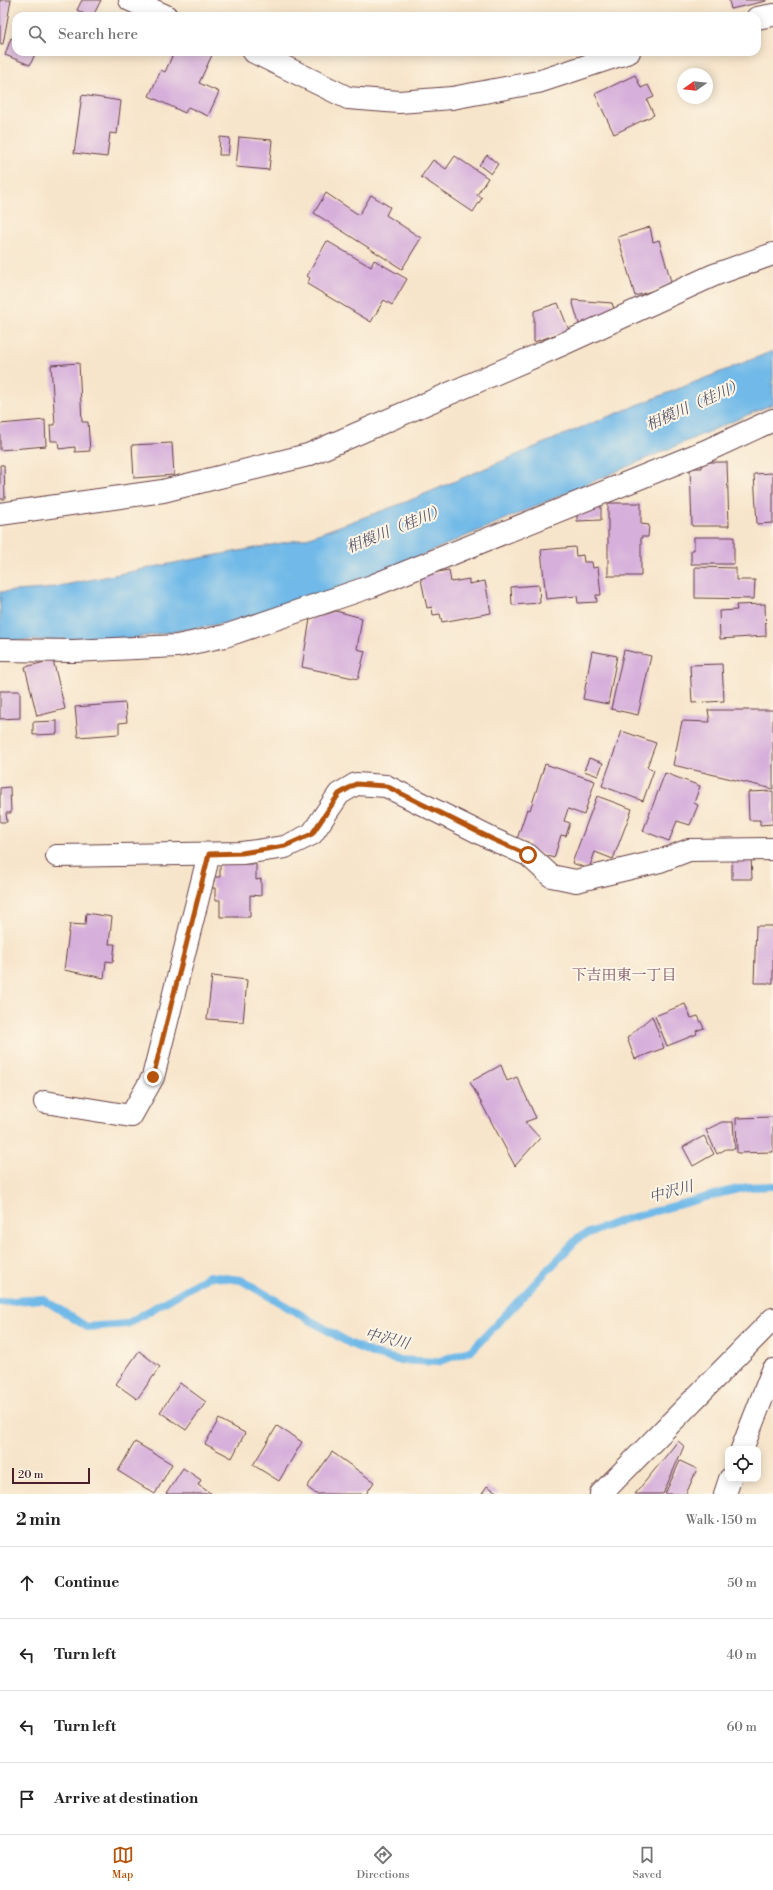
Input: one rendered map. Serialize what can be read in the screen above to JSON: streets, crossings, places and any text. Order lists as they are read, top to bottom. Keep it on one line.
{"districts":["下吉田東一丁目"],"water":["相模川（桂川）","中沢川"],"scale_bar":"20 m","north":"left","page":{"search":"Search here","scale":"20 m","heading":["2 min","Walk · 150 m"],"list":[["Continue","50 m"],["Turn left","40 m"],["Turn left","60 m"],"Arrive at destination"],"nav":["Map","Directions","Saved"]}}
